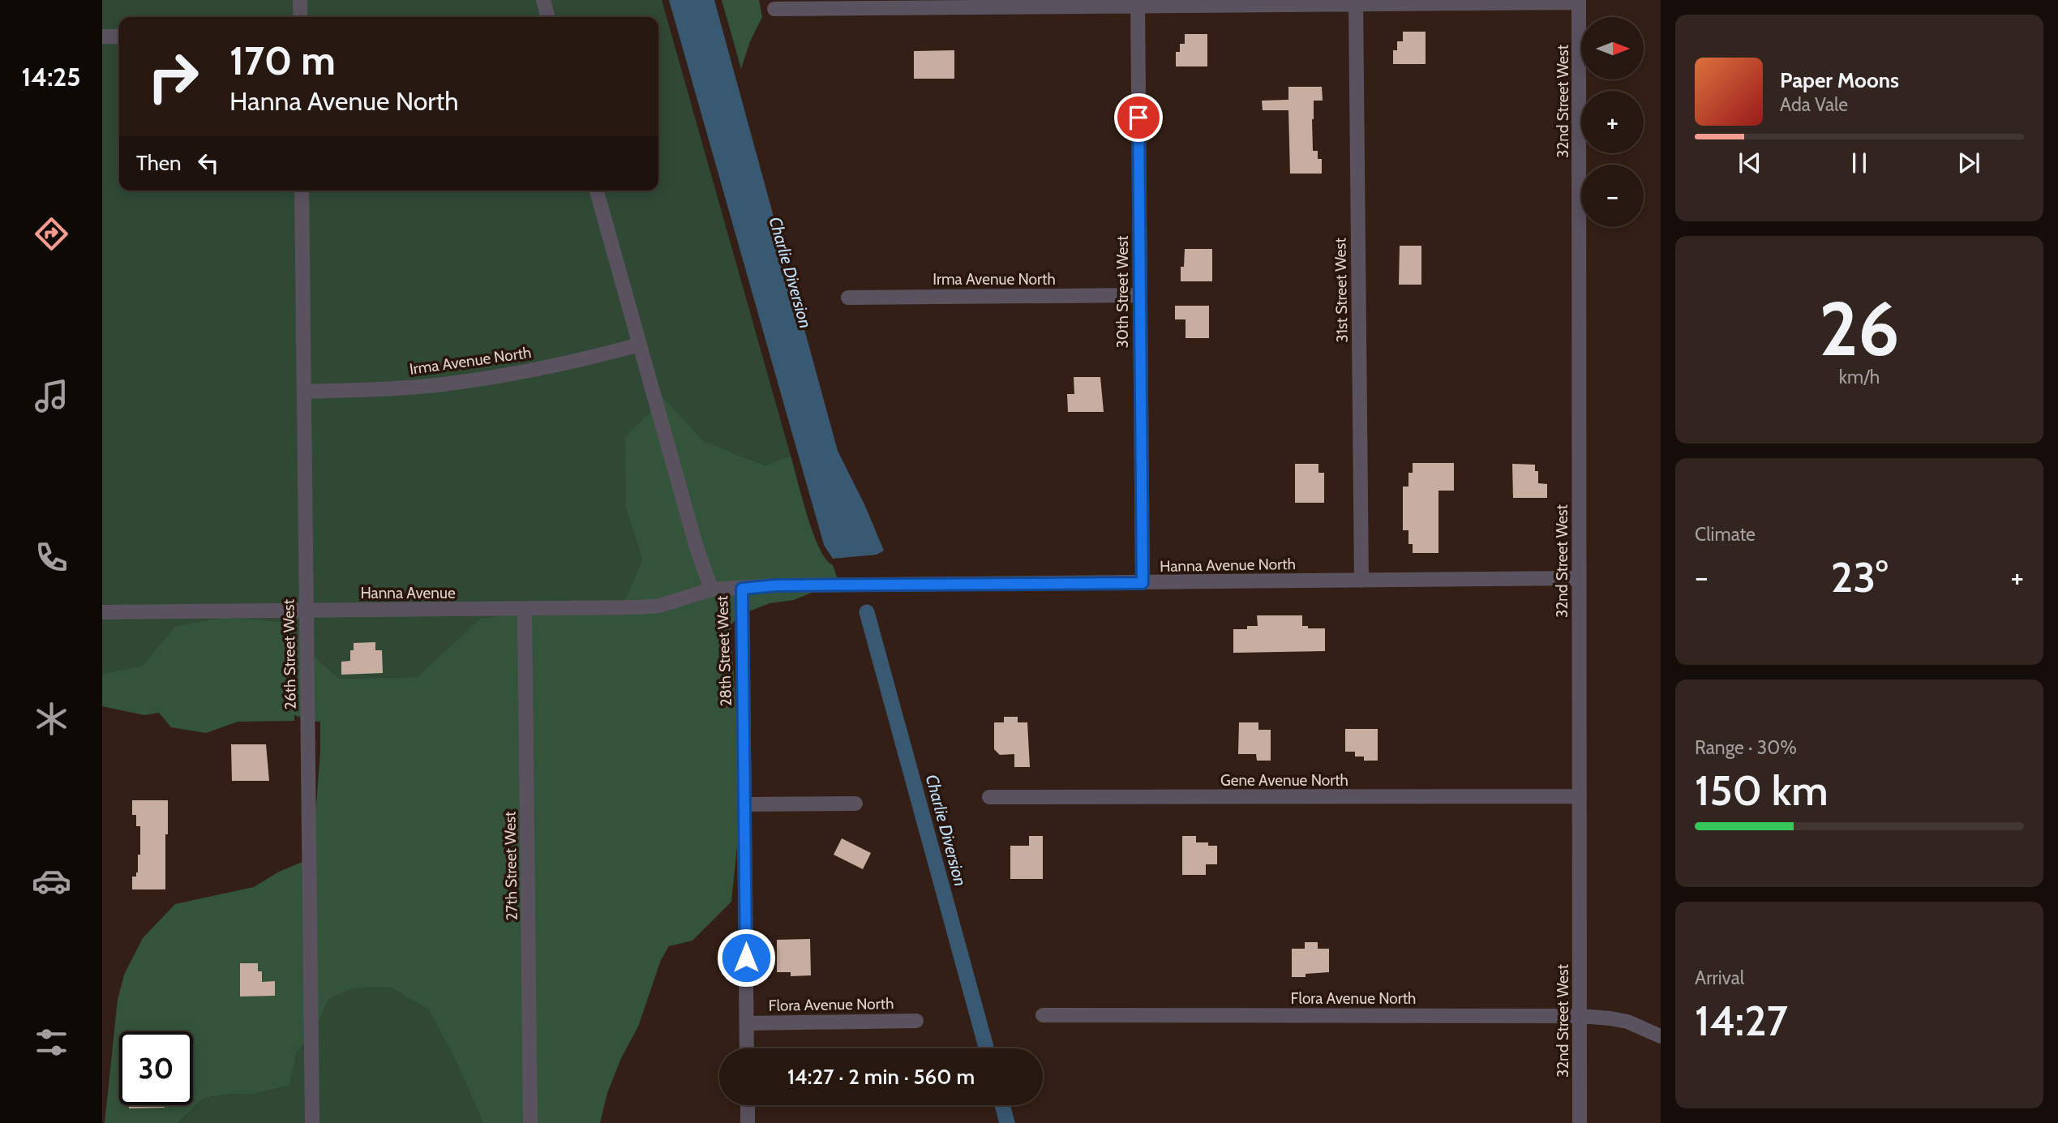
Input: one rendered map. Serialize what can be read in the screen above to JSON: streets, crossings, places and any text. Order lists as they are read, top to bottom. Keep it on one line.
{"streets":{"street":["32nd Street West","Irma Avenue North","31st Street West","30th Street West","Hanna Avenue North","Hanna Avenue","28th Street West","26th Street West","Gene Avenue North","27th Street West","Flora Avenue North"]},"crossings":[["32nd Street West","Hanna Avenue North"],["32nd Street West","Gene Avenue North"],["32nd Street West","Flora Avenue North"],["Irma Avenue North","30th Street West"],["Irma Avenue North","28th Street West"],["Irma Avenue North","26th Street West"],["31st Street West","Hanna Avenue North"],["30th Street West","Hanna Avenue North"],["Hanna Avenue North","28th Street West"],["Hanna Avenue","28th Street West"],["Hanna Avenue","26th Street West"],["Hanna Avenue","27th Street West"],["28th Street West","Flora Avenue North"]],"water":["Charlie Diversion"],"north":"right","page":{"tabs":"14:25","map_buttons":["+","−"],"turn":["170 m","Hanna Avenue North"],"song":["Paper Moons","Ada Vale"],"then":"Then","tile":[["26","km/h"],"Climate",["Range · 30%","150 km"],["Arrival","14:27"]],"heat":["−","23°","+"],"limit":"30","trip":"14:27 · 2 min · 560 m"}}
